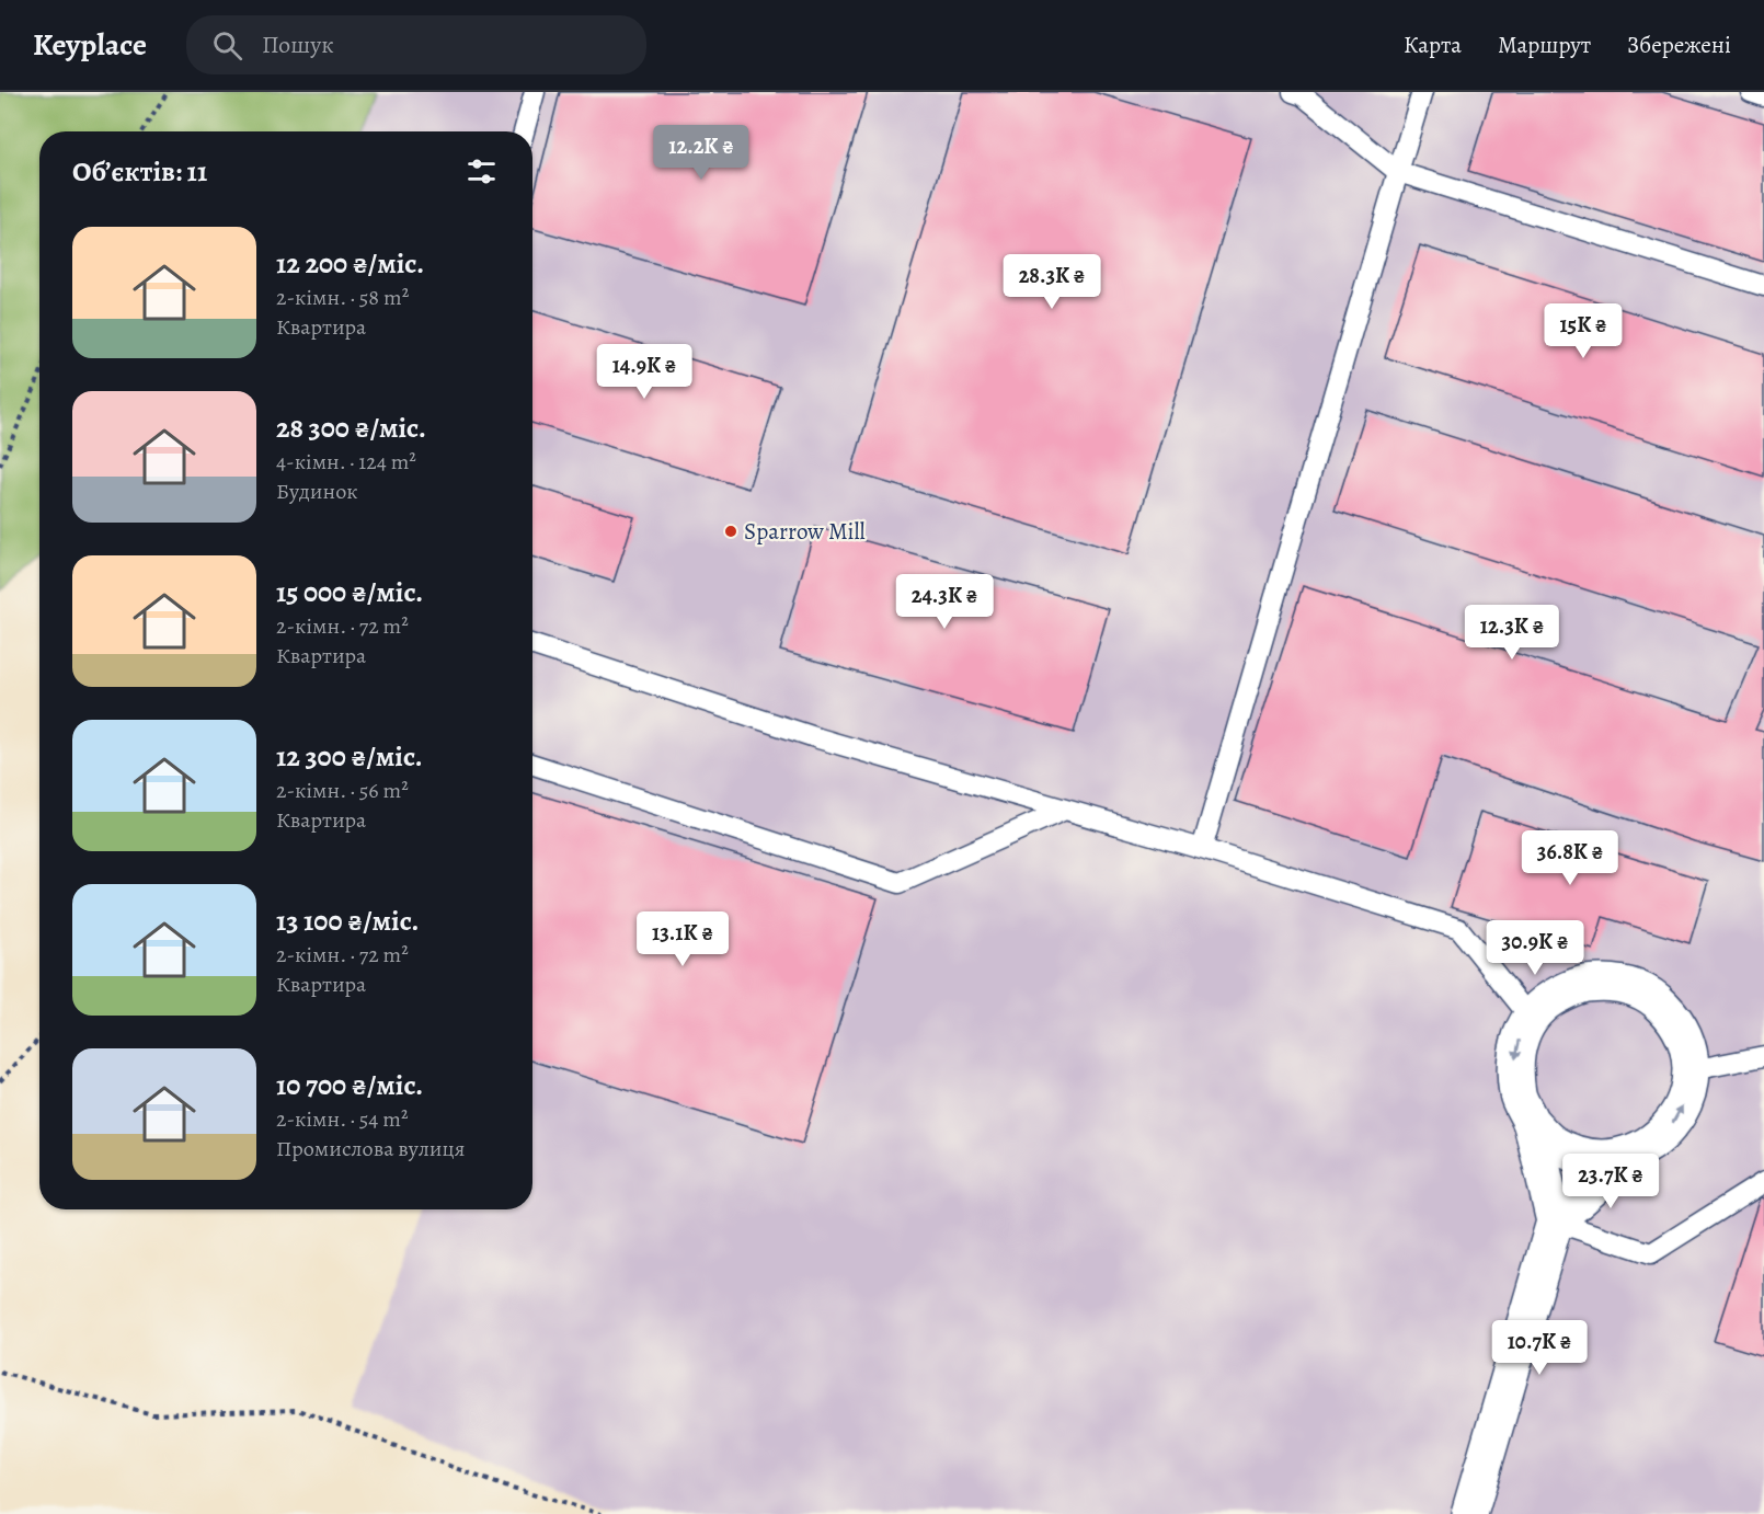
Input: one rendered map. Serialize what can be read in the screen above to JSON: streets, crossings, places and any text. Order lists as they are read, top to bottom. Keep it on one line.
{"places":["Sparrow Mill"],"page":{"header":"Keyplace","search":"Пошук","nav":["Карта","Маршрут","Збережені"],"price":["12.2K ₴","28.3K ₴","15K ₴","14.9K ₴","24.3K ₴","12.3K ₴","36.8K ₴","13.1K ₴","30.9K ₴","23.7K ₴","10.7K ₴"],"heading":"Об’єктів: 11","list":[{"name":"12 200 ₴/міс.","note":"2-кімн. · 58 m² · Квартира"},{"name":"28 300 ₴/міс.","note":"4-кімн. · 124 m² · Будинок"},{"name":"15 000 ₴/міс.","note":"2-кімн. · 72 m² · Квартира"},{"name":"12 300 ₴/міс.","note":"2-кімн. · 56 m² · Квартира"},{"name":"13 100 ₴/міс.","note":"2-кімн. · 72 m² · Квартира"},{"name":"10 700 ₴/міс.","note":"2-кімн. · 54 m² · Промислова вулиця"}]}}
